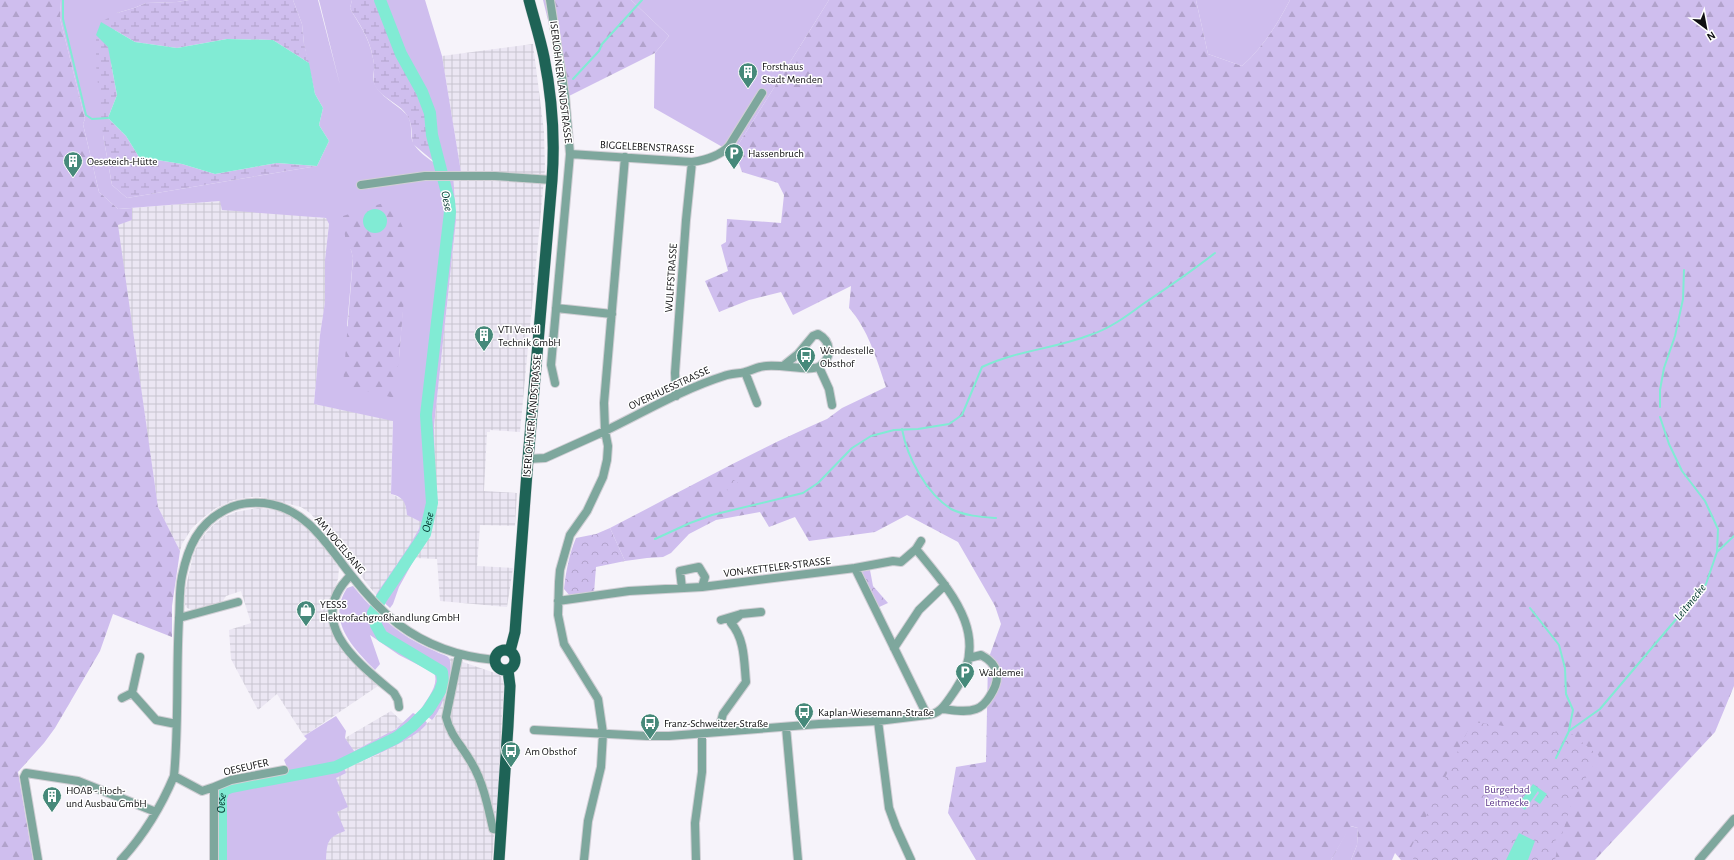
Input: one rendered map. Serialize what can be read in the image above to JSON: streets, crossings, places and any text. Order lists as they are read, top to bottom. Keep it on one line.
{"streets":{"main road":["ISERLOHNER LANDSTRASSE"],"street":["BIGGELEBENSTRASSE","WULFFSTRASSE","OVERHUESSTRASSE","AM VOGELSANG","VON-KETTELER-STRASSE","OESEUFER"]},"crossings":[["ISERLOHNER LANDSTRASSE","BIGGELEBENSTRASSE"],["ISERLOHNER LANDSTRASSE","AM VOGELSANG"],["BIGGELEBENSTRASSE","WULFFSTRASSE"],["WULFFSTRASSE","OVERHUESSTRASSE"]],"water":["Oese","Leitmecke"],"parks":["Bürgerbad Leitmecke"],"places":{"building":["Forsthaus Stadt Menden","Oeseteich-Hütte","VTI Ventil Technik GmbH","HOAB - Hoch- und Ausbau GmbH"],"parking":["Hassenbruch","Waldemei"],"bus stop":["Wendestelle Obsthof","Kaplan-Wiesemann-Straße","Franz-Schweitzer-Straße","Am Obsthof"],"shop":["YESSS Elektrofachgroßhandlung GmbH"]},"north":"bottom right"}
